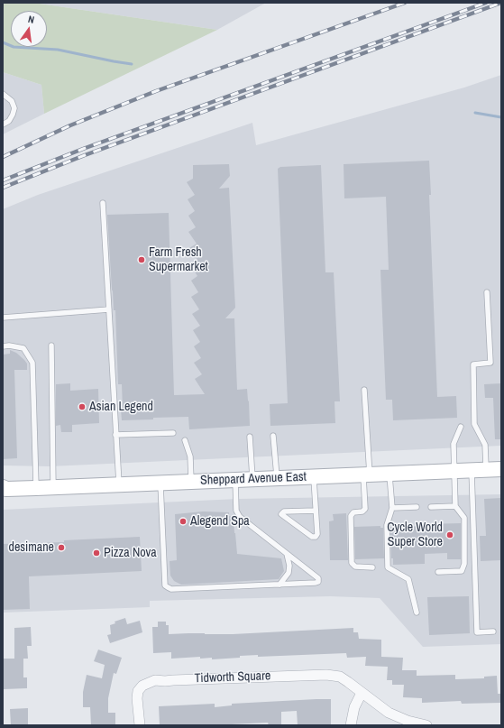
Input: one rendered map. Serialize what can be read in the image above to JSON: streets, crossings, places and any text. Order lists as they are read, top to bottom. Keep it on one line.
{"streets":{"main road":["Sheppard Avenue East"],"street":["Tidworth Square"]},"places":["Farm Fresh Supermarket","Asian Legend","Alegend Spa","Cycle World Super Store","desimane","Pizza Nova"],"north":"top"}
